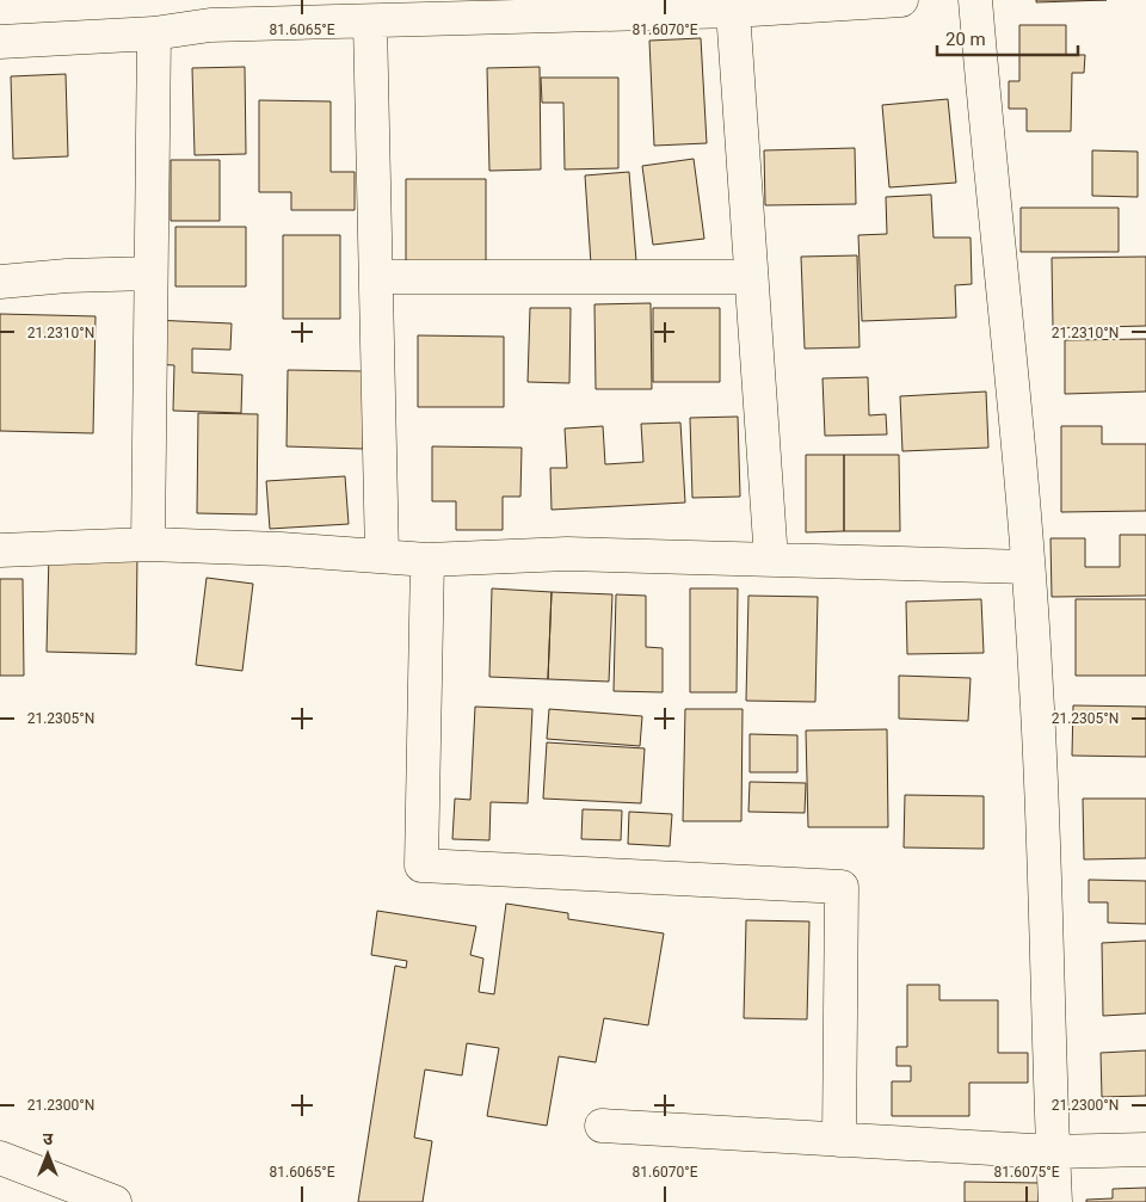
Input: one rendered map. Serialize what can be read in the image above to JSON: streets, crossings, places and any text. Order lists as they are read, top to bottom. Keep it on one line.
{"scale_bar":"20 m","north":"top","coordinates":["81.6065°E","81.6070°E","21.2310°N","21.2305°N","21.2300°N","81.6075°E"]}
